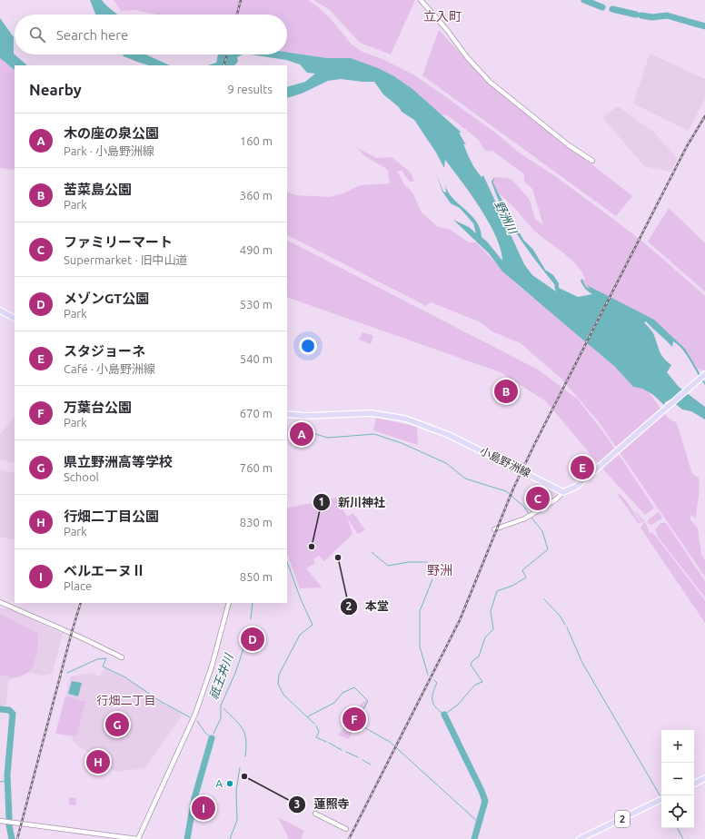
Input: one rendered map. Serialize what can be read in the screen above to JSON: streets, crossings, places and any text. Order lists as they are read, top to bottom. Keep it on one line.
{"streets":{"main road":["小島野洲線","2"]},"districts":["立入町","野洲","行畑二丁目"],"water":["野洲川","祇王井川"],"places":["新川神社","本堂","蓮照寺","A"],"page":{"search":"Search here","heading":["Nearby","9 results"],"list":[{"mark":"A","name":"木の座の泉公園","note":"Park · 小島野洲線","value":"160 m"},{"mark":"B","name":"苦菜島公園","note":"Park","value":"360 m"},{"mark":"C","name":"ファミリーマート","note":"Supermarket · 旧中山道","value":"490 m"},{"mark":"D","name":"メゾンGT公園","note":"Park","value":"530 m"},{"mark":"E","name":"スタジョーネ","note":"Café · 小島野洲線","value":"540 m"},{"mark":"F","name":"万葉台公園","note":"Park","value":"670 m"},{"mark":"G","name":"県立野洲高等学校","note":"School","value":"760 m"},{"mark":"H","name":"行畑二丁目公園","note":"Park","value":"830 m"},{"mark":"I","name":"ベルエーヌⅡ","note":"Place","value":"850 m"}],"pins":["B","A","E","C","D","F","G","H","I"],"map_buttons":["+","−"]}}
